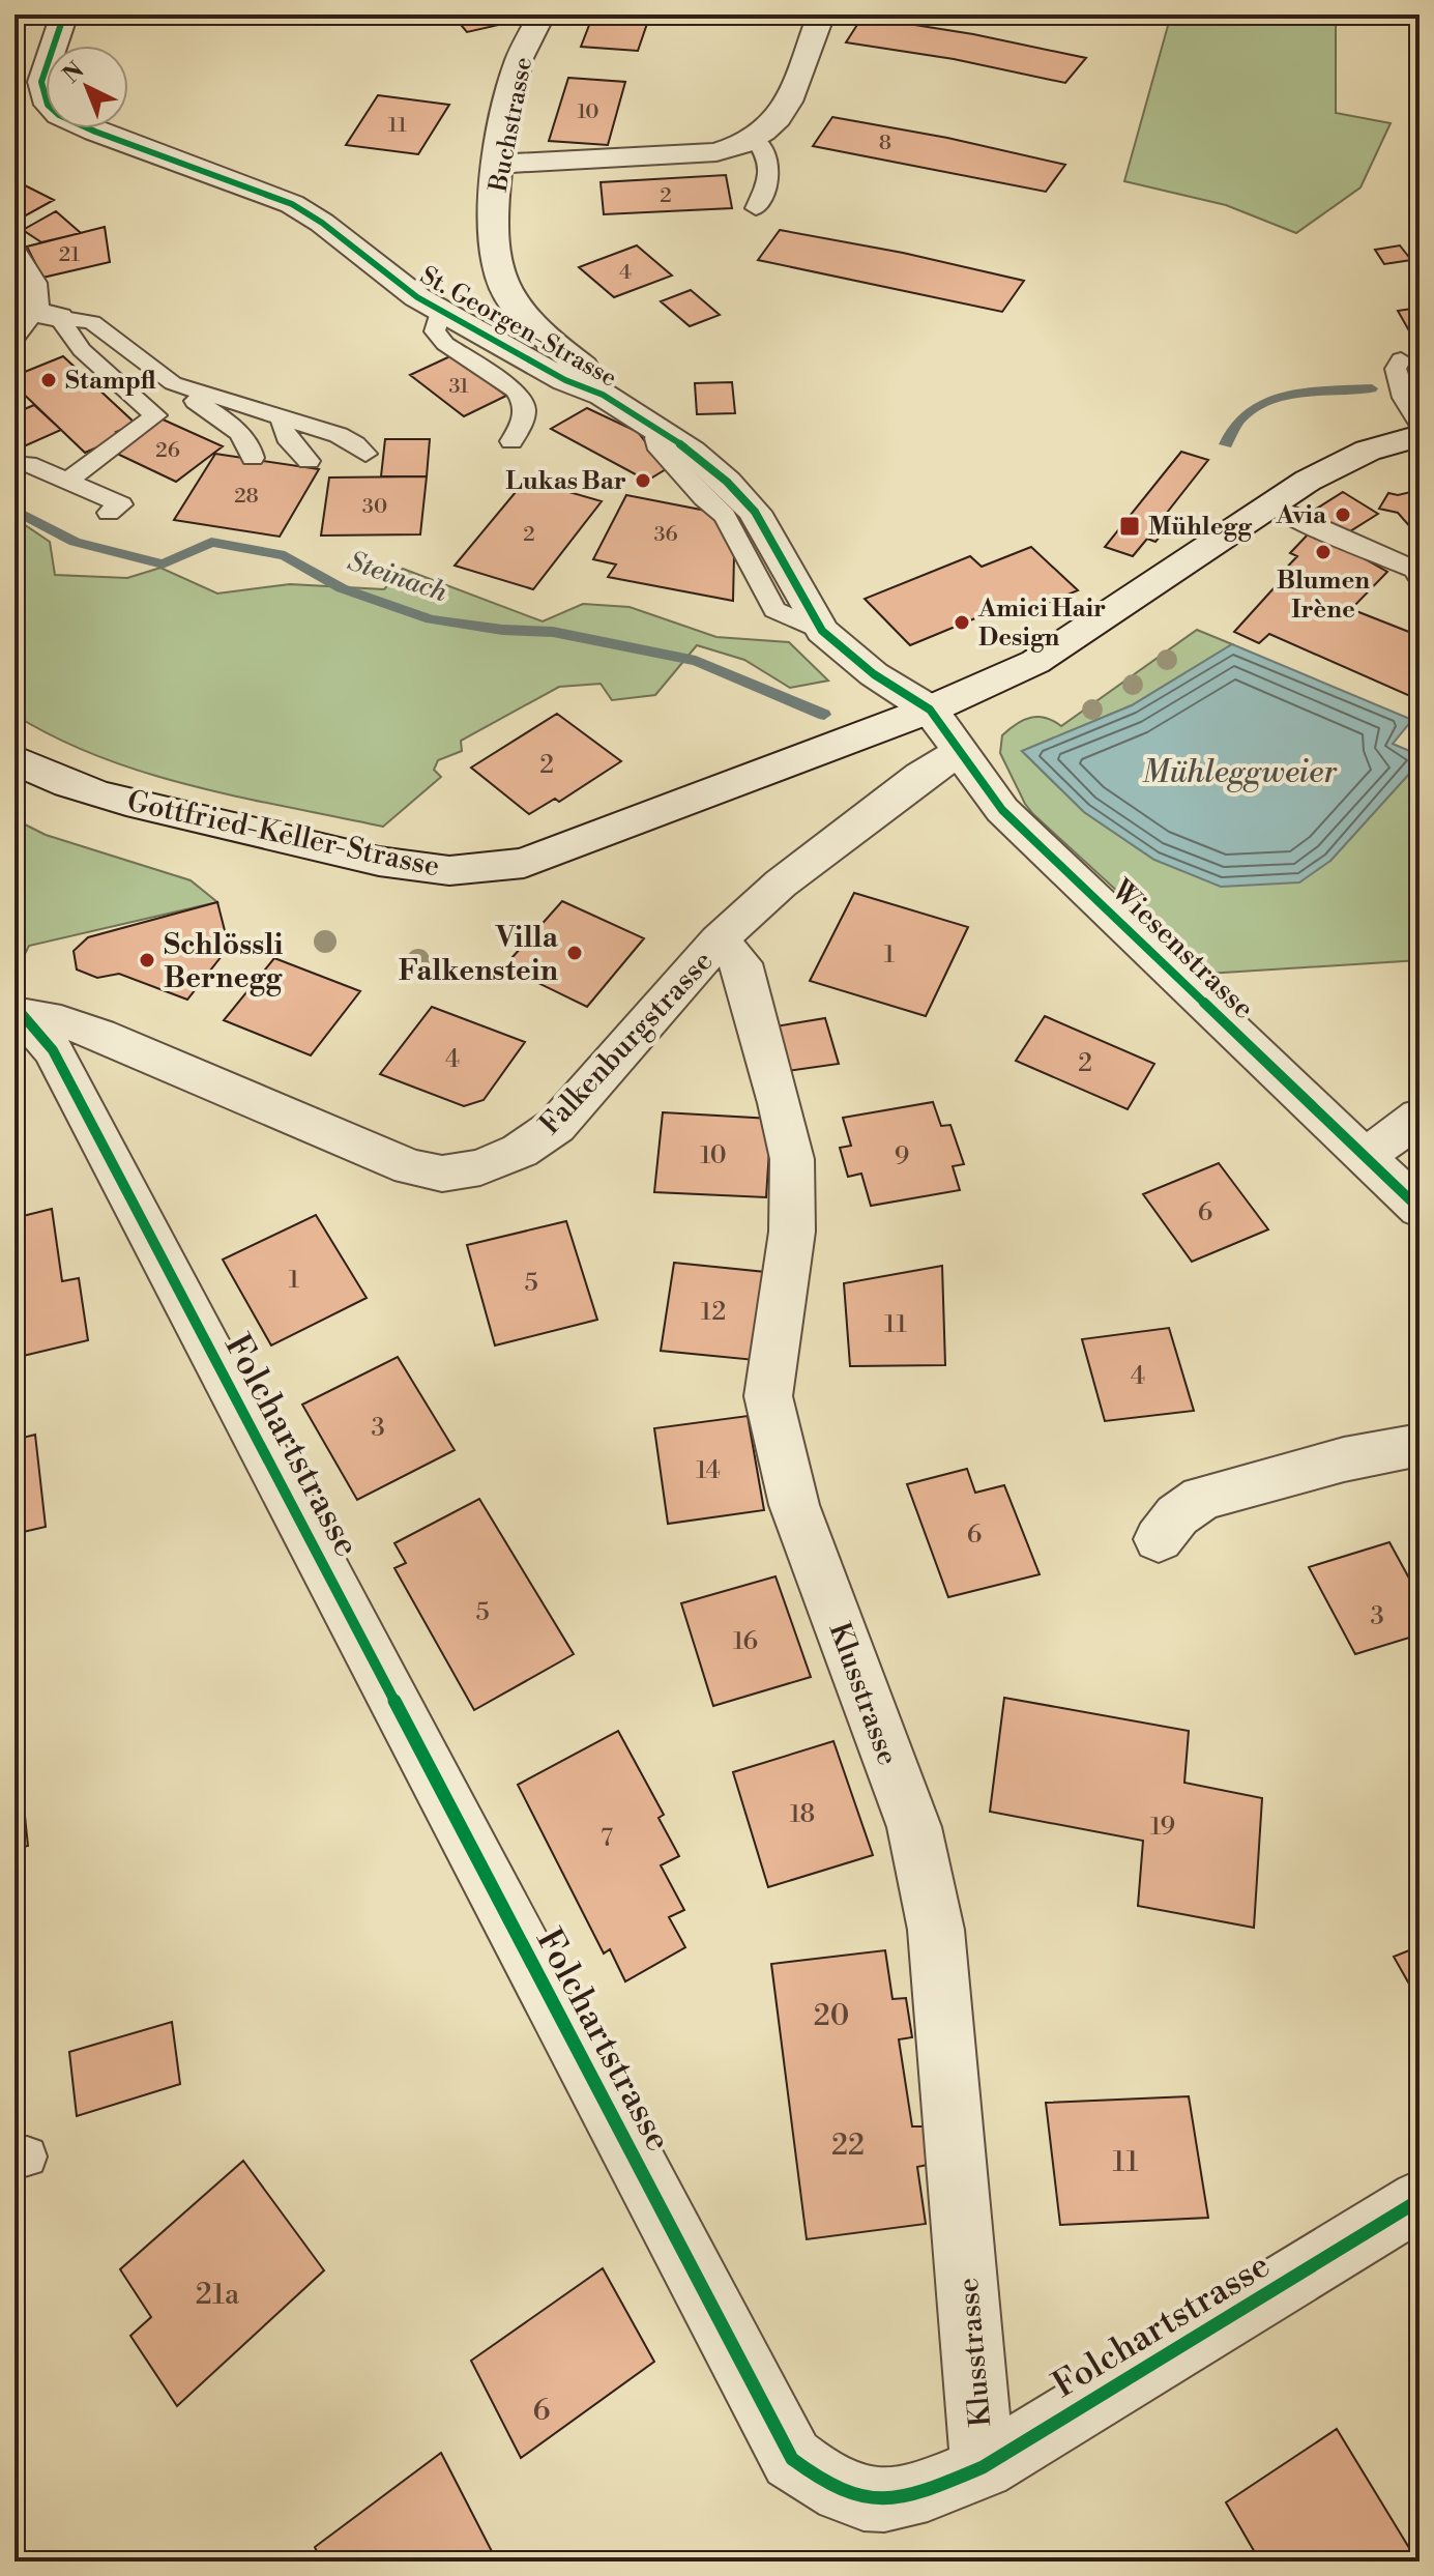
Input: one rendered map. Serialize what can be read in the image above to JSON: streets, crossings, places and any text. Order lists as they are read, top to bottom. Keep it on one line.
{"streets":{"street":["Buchstrasse","St. Georgen-Strasse","Gottfried-Keller-Strasse","Wiesenstrasse","Falkenburgstrasse","Folchartstrasse","Klusstrasse"]},"crossings":[["Buchstrasse","St. Georgen-Strasse"],["St. Georgen-Strasse","Gottfried-Keller-Strasse"],["St. Georgen-Strasse","Wiesenstrasse"],["Gottfried-Keller-Strasse","Wiesenstrasse"],["Wiesenstrasse","Falkenburgstrasse"],["Falkenburgstrasse","Folchartstrasse"],["Falkenburgstrasse","Klusstrasse"],["Folchartstrasse","Klusstrasse"]],"water":["Steinach","Mühleggweier"],"places":{"other":["Stampfl","Lukas Bar","Avia","Blumen Irène","Amici Hair Design","Villa Falkenstein","Schlössli Bernegg"],"transit":["Mühlegg"]},"house_numbers":["10","11","8","2","21","4","31","26","28","30","2","36","2","1","4","2","10","9","6","1","5","12","11","4","3","14","6","5","3","16","18","19","7","20","22","11","21a","6"],"north":"top left"}
